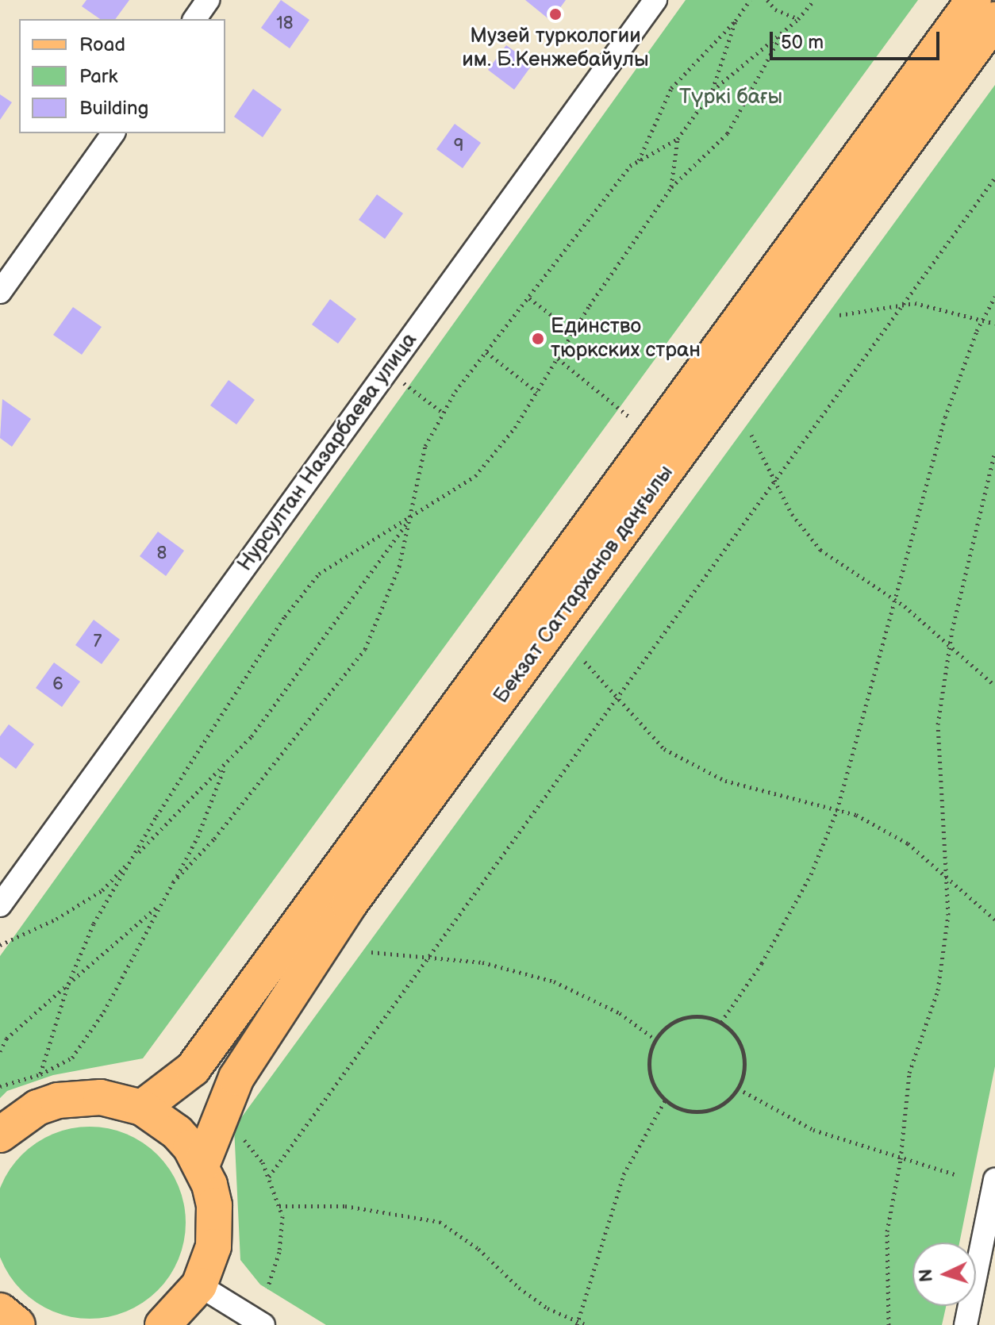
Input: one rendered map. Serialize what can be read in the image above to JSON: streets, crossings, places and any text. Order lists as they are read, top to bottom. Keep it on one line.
{"streets":{"main road":["Бекзат Саттарханов даңғылы"],"street":["Нурсултан Назарбаева улица"]},"parks":["Түркі бағы"],"places":["Музей туркологии им. Б.Кенжебайулы","Единство тюркских стран"],"house_numbers":["18","9","8","7","6"],"legend":["Road","Park","Building"],"scale_bar":"50 m","north":"left"}
